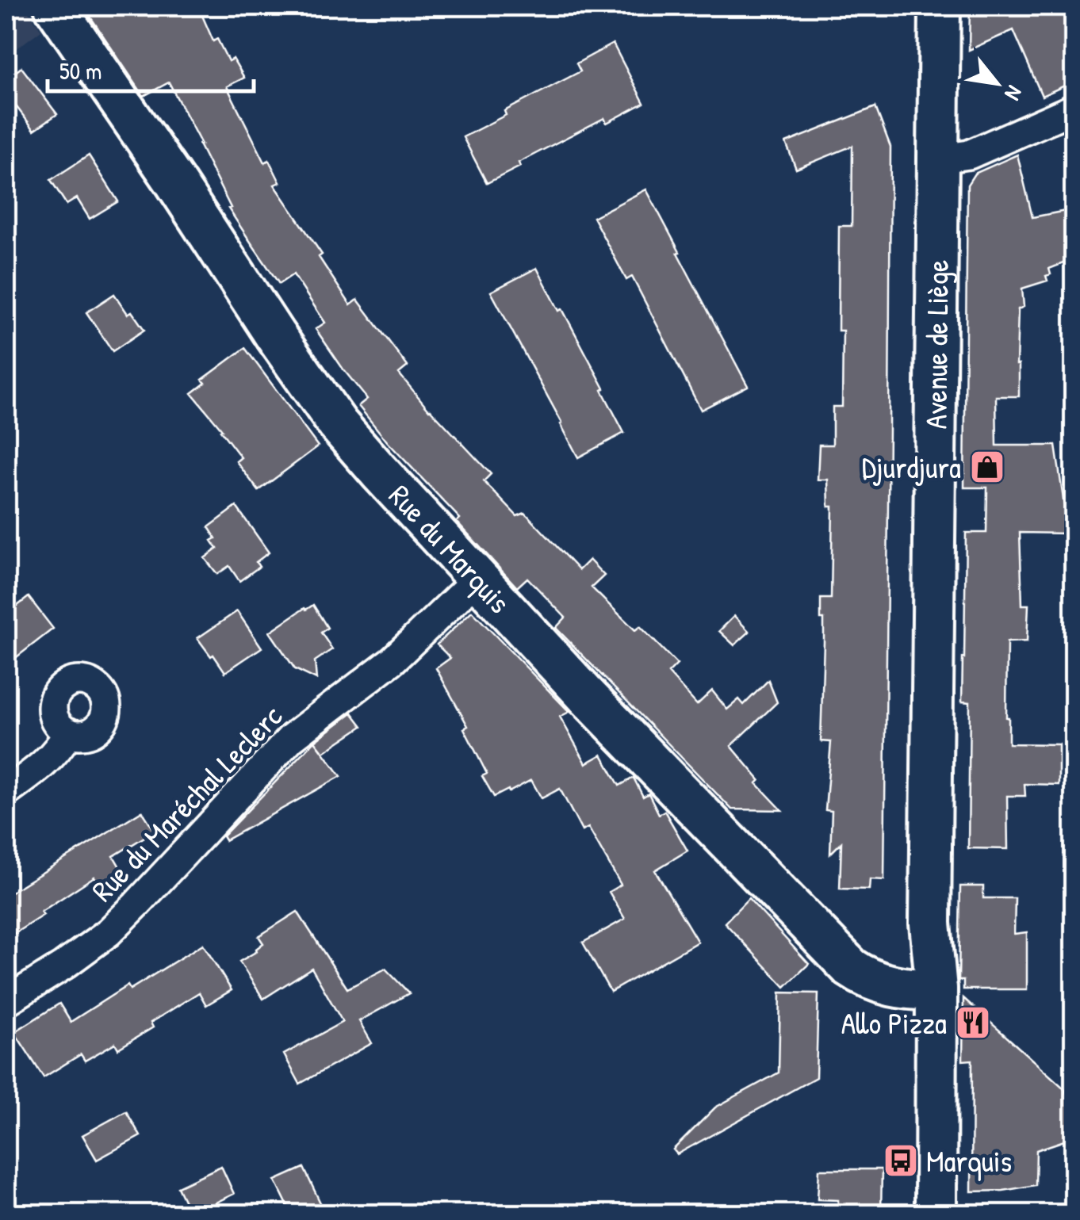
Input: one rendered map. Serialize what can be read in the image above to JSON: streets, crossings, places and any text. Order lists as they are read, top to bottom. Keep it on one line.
{"streets":{"main road":["Avenue de Liège","Rue du Marquis"],"street":["Rue du Maréchal Leclerc"]},"crossings":[["Avenue de Liège","Rue du Marquis"],["Rue du Marquis","Rue du Maréchal Leclerc"]],"places":{"shop":["Djurdjura"],"restaurant":["Allo Pizza"],"bus stop":["Marquis"]},"scale_bar":"50 m","north":"bottom right"}
